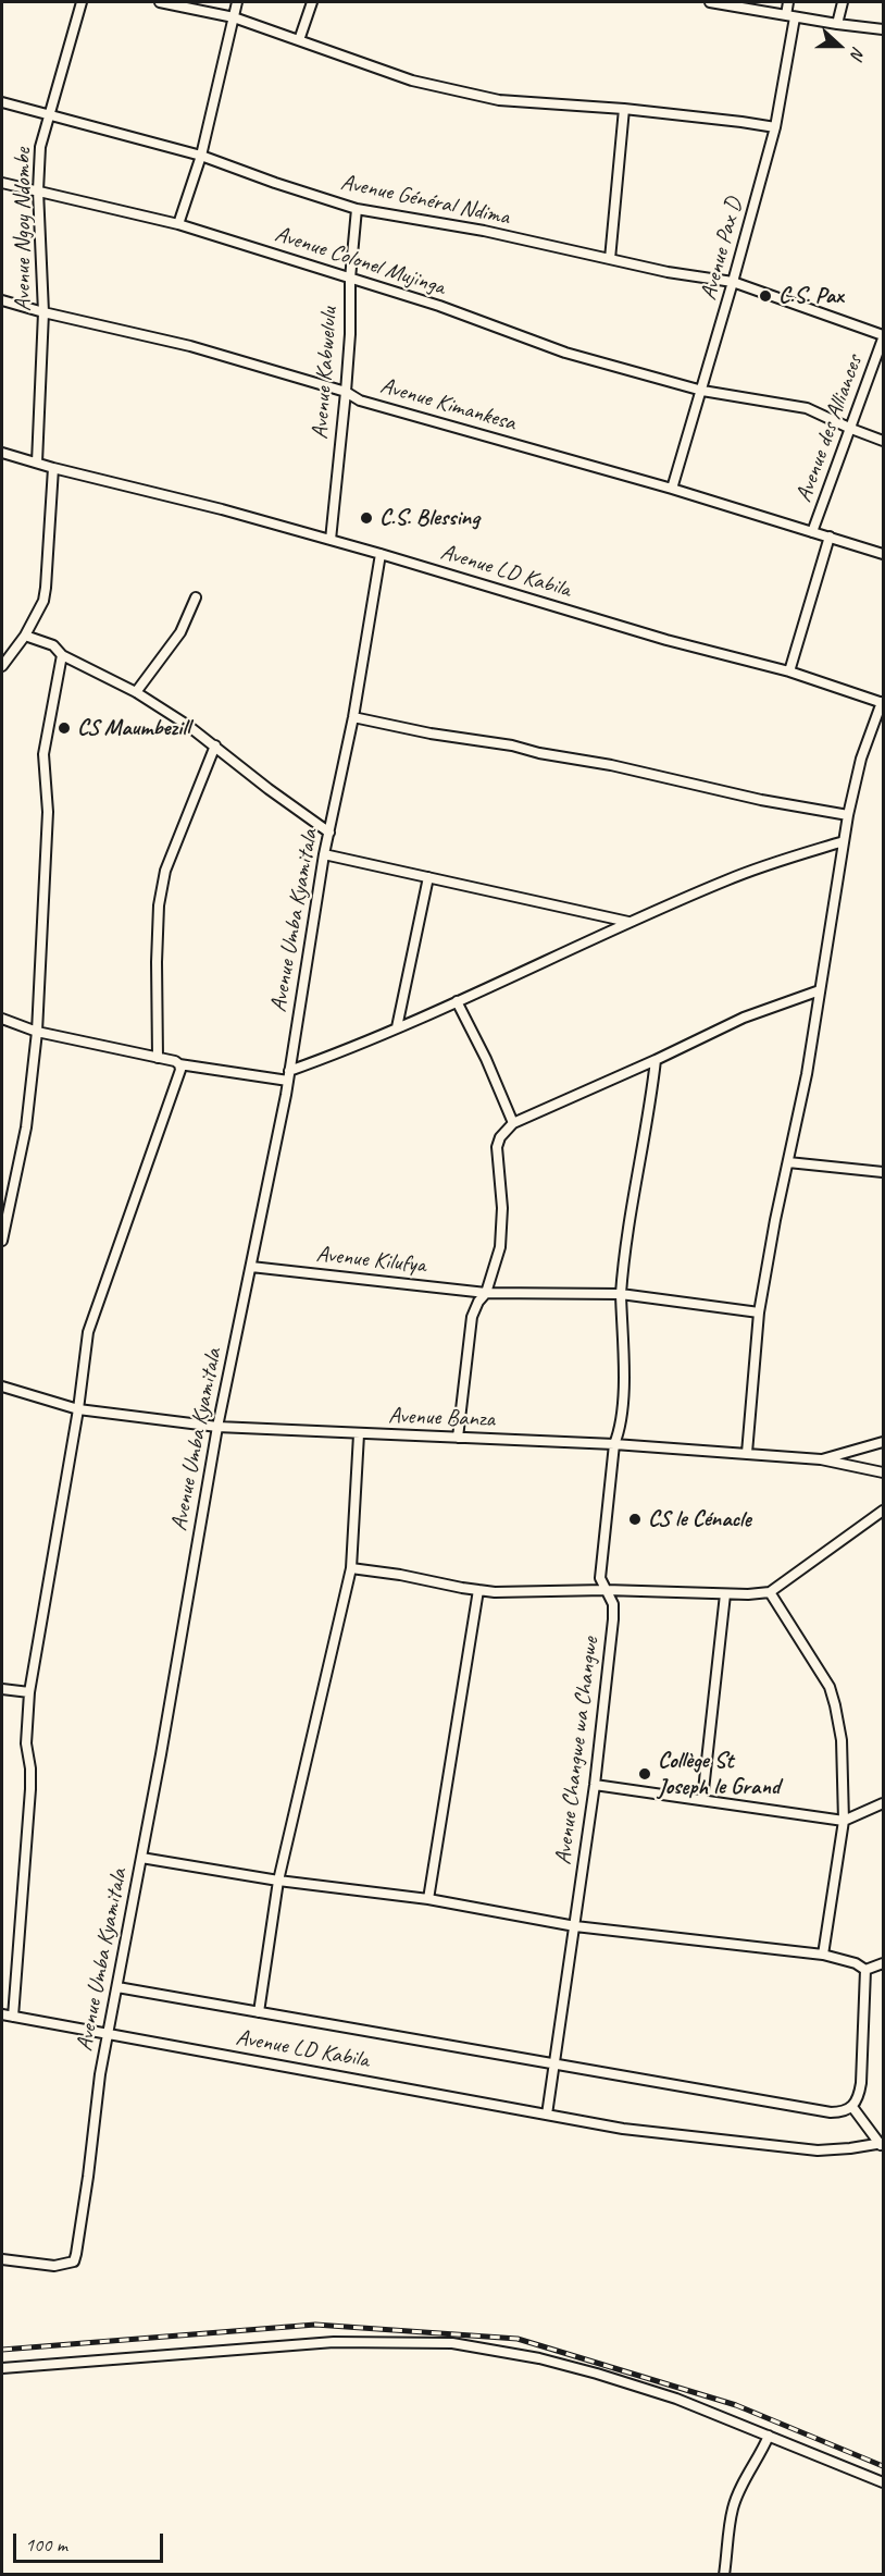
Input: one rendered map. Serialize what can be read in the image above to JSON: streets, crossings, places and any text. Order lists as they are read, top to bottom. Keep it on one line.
{"streets":{"street":["Avenue Général Ndima","Avenue Ngoy Ndombe","Avenue Pax D","Avenue Colonel Mujinga","Avenue Kabwelulu","Avenue Kimankesa","Avenue des Alliances","Avenue LD Kabila","Avenue Umba Kyamitala","Avenue Kilufya","Avenue Banza","Avenue Changwe wa Changwe"]},"crossings":[["Avenue Général Ndima","Avenue Ngoy Ndombe"],["Avenue Général Ndima","Avenue Pax D"],["Avenue Général Ndima","Avenue Kabwelulu"],["Avenue Général Ndima","Avenue des Alliances"],["Avenue Ngoy Ndombe","Avenue Colonel Mujinga"],["Avenue Ngoy Ndombe","Avenue Kimankesa"],["Avenue Ngoy Ndombe","Avenue LD Kabila"],["Avenue Pax D","Avenue Colonel Mujinga"],["Avenue Pax D","Avenue Kimankesa"],["Avenue Colonel Mujinga","Avenue Kabwelulu"],["Avenue Kabwelulu","Avenue Kimankesa"],["Avenue Kabwelulu","Avenue LD Kabila"],["Avenue Kimankesa","Avenue des Alliances"],["Avenue LD Kabila","Avenue Umba Kyamitala"],["Avenue LD Kabila","Avenue Changwe wa Changwe"],["Avenue Umba Kyamitala","Avenue Kilufya"],["Avenue Umba Kyamitala","Avenue Banza"],["Avenue Kilufya","Avenue Changwe wa Changwe"],["Avenue Banza","Avenue Changwe wa Changwe"]],"places":["C.S. Pax","C.S. Blessing","CS Maumbezill","CS le Cénacle","Collège St Joseph le Grand"],"scale_bar":"100 m","north":"right"}
